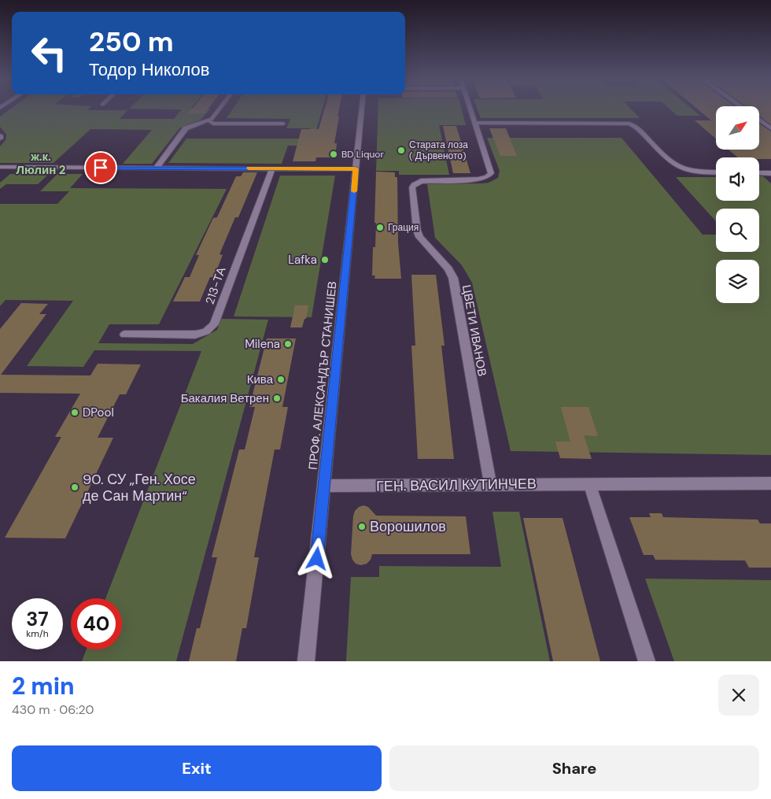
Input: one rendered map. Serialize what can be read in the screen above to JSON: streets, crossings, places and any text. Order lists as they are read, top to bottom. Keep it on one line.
{"streets":{"street":["213-ТА","ЦВЕТИ ИВАНОВ","ПРОФ. АЛЕКСАНДЪР СТАНИШЕВ","ГЕН. ВАСИЛ КУТИНЧЕВ"]},"crossings":[["ЦВЕТИ ИВАНОВ","ГЕН. ВАСИЛ КУТИНЧЕВ"],["ПРОФ. АЛЕКСАНДЪР СТАНИШЕВ","ГЕН. ВАСИЛ КУТИНЧЕВ"]],"districts":["ж.к. Люлин 2"],"places":["Старата лоза ( Дървеното)","BD Liquor","Грация","Lafka","Milena","Кива","Бакалия Ветрен","DPool","90. СУ „Ген. Хосе де Сан Мартин“","Ворошилов"],"north":"top right","page":{"turn":["250 m","Тодор Николов"],"speed":"37 km/h","limit":"40","heading":["2 min","430 m · 06:20"],"buttons":["Exit","Share"]}}
